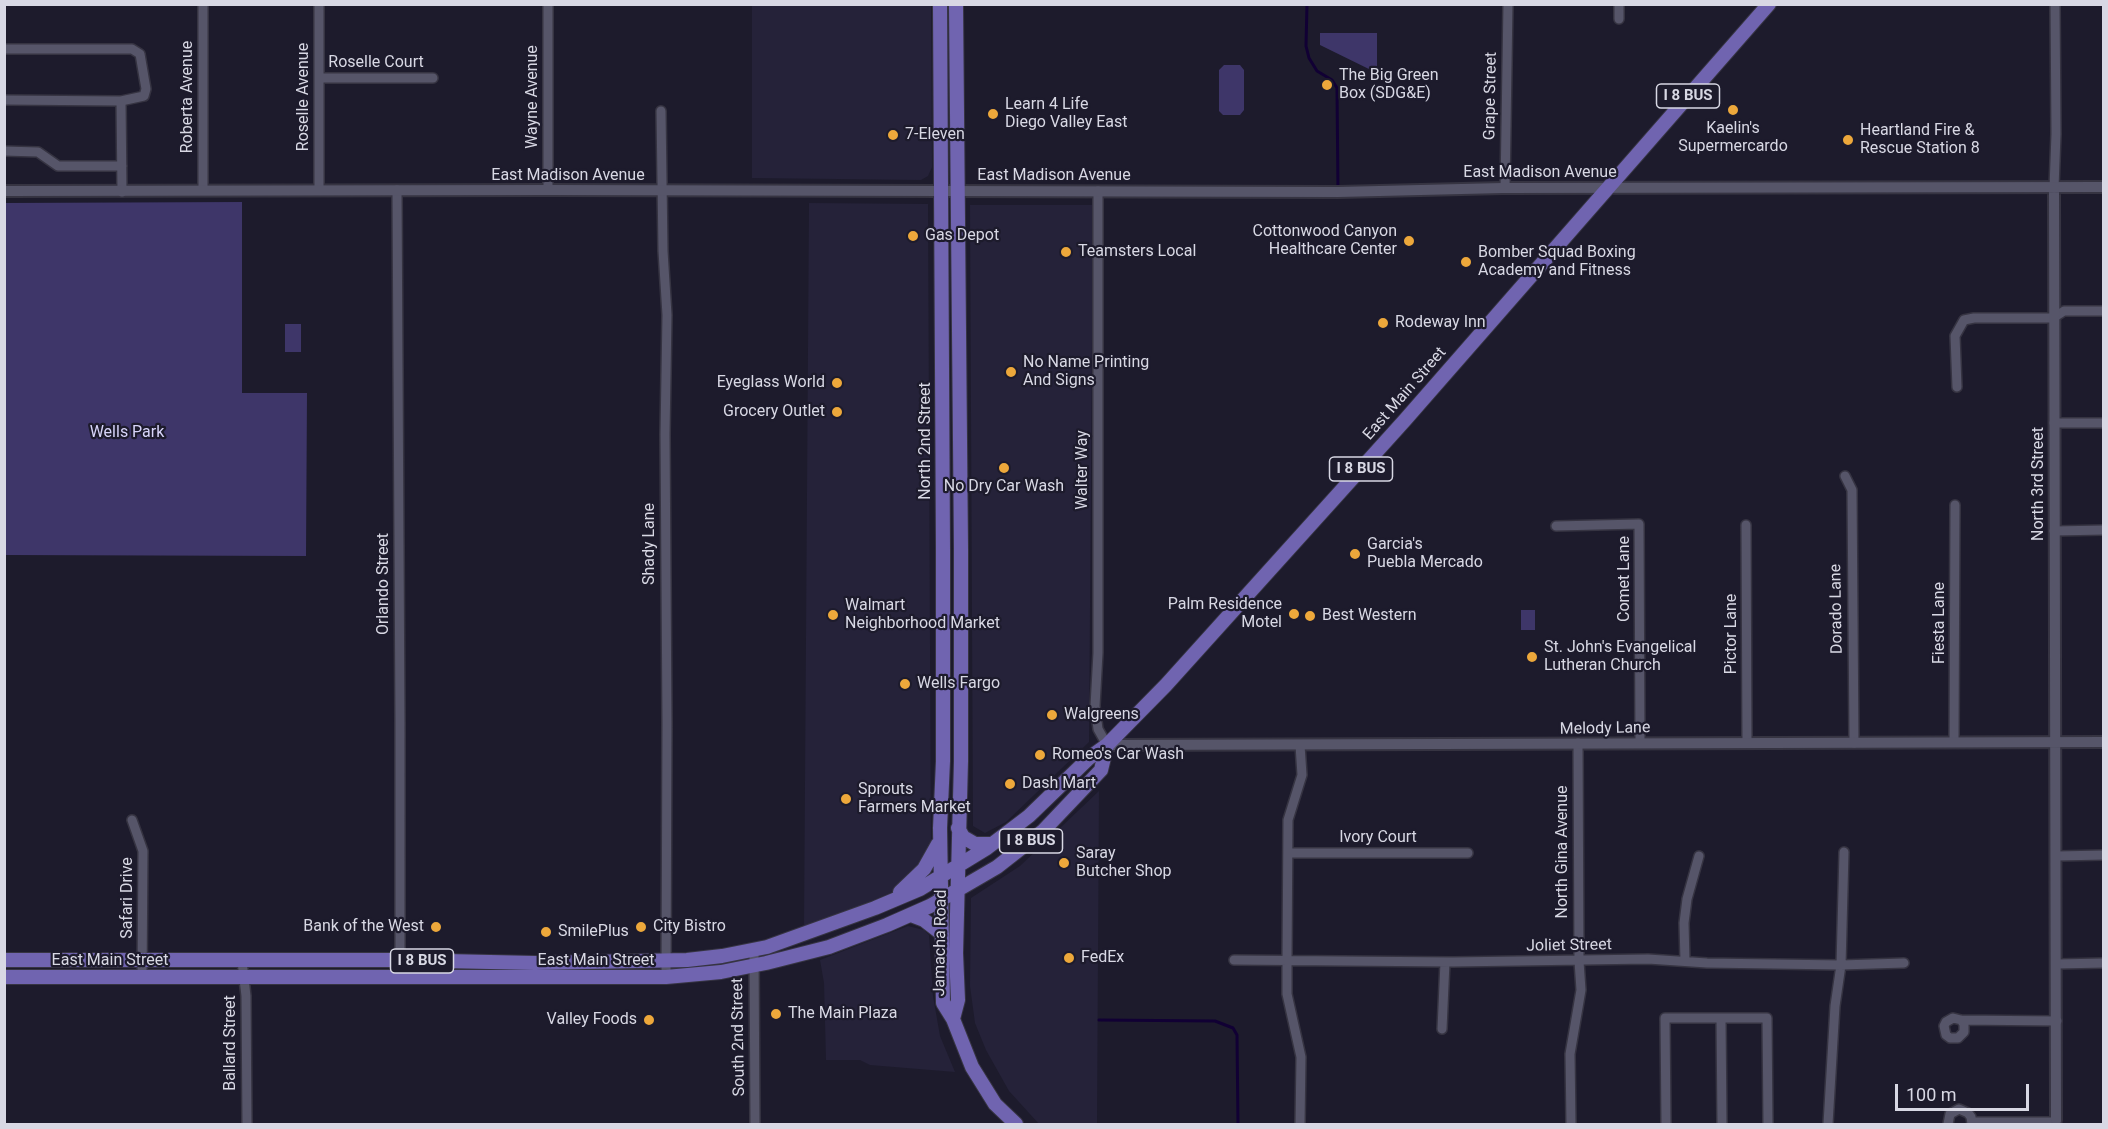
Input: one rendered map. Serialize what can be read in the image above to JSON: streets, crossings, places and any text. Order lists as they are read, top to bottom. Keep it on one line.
{"streets":{"main road":["I 8 BUS","East Main Street","North 2nd Street","Jamacha Road"],"street":["Roselle Court","Grape Street","Roberta Avenue","Roselle Avenue","Wayne Avenue","East Madison Avenue","Walter Way","North 3rd Street","Shady Lane","Comet Lane","Orlando Street","Dorado Lane","Fiesta Lane","Pictor Lane","Melody Lane","Ivory Court","North Gina Avenue","Safari Drive","Joliet Street","South 2nd Street","Ballard Street"]},"crossings":[["Roselle Court","Roselle Avenue"],["Grape Street","East Madison Avenue"],["Roberta Avenue","East Madison Avenue"],["Roselle Avenue","East Madison Avenue"],["Wayne Avenue","East Madison Avenue"],["East Madison Avenue","East Main Street"],["East Madison Avenue","North 2nd Street"],["East Madison Avenue","Walter Way"],["East Madison Avenue","North 3rd Street"],["East Madison Avenue","Shady Lane"],["East Madison Avenue","Orlando Street"],["East Main Street","North 2nd Street"],["East Main Street","Walter Way"],["East Main Street","Shady Lane"],["East Main Street","Orlando Street"],["East Main Street","Melody Lane"],["East Main Street","Safari Drive"],["East Main Street","Jamacha Road"],["East Main Street","South 2nd Street"],["East Main Street","Ballard Street"],["North 2nd Street","Jamacha Road"],["Walter Way","Melody Lane"],["North 3rd Street","Melody Lane"],["Comet Lane","Melody Lane"],["Dorado Lane","Melody Lane"],["Fiesta Lane","Melody Lane"],["Pictor Lane","Melody Lane"],["Melody Lane","North Gina Avenue"],["North Gina Avenue","Joliet Street"]],"parks":["Wells Park"],"places":["The Big Green Box (SDG&E)","Kaelin's Supermercardo","Learn 4 Life Diego Valley East","7-Eleven","Heartland Fire & Rescue Station 8","Gas Depot","Cottonwood Canyon Healthcare Center","Teamsters Local","Bomber Squad Boxing Academy and Fitness","Rodeway Inn","No Name Printing And Signs","Eyeglass World","Grocery Outlet","No Dry Car Wash","Garcia's Puebla Mercado","Palm Residence Motel","Walmart Neighborhood Market","Best Western","St. John's Evangelical Lutheran Church","Wells Fargo","Walgreens","Romeo's Car Wash","Dash Mart","Sprouts Farmers Market","Saray Butcher Shop","Bank of the West","City Bistro","SmilePlus","FedEx","The Main Plaza","Valley Foods"],"scale_bar":"100 m"}
